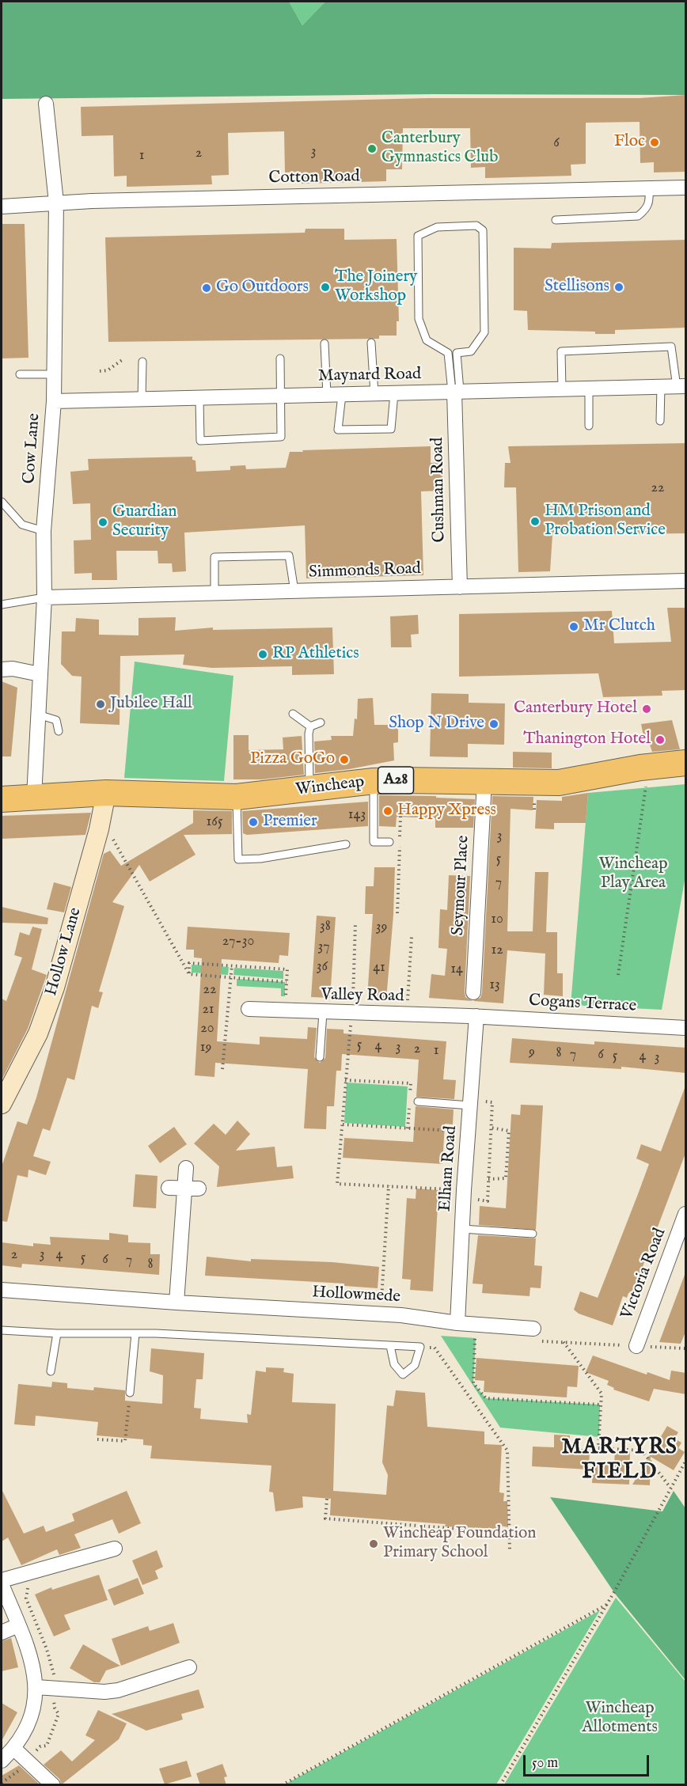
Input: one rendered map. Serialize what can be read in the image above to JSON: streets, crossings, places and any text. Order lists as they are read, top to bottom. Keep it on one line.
{"streets":{"highway":["A28","Wincheap"],"street":["Cotton Road","Maynard Road","Cow Lane","Cushman Road","Simmonds Road","Seymour Place","Hollow Lane","Valley Road","Cogans Terrace","Elham Road","Victoria Road","Hollowmede"]},"crossings":[["Cotton Road","Cow Lane"],["Maynard Road","Cow Lane"],["Maynard Road","Cushman Road"],["Cow Lane","Simmonds Road"],["Cow Lane","Wincheap"],["Cushman Road","Simmonds Road"],["Wincheap","Seymour Place"],["Wincheap","Hollow Lane"],["Valley Road","Cogans Terrace"],["Valley Road","Elham Road"],["Cogans Terrace","Elham Road"],["Elham Road","Hollowmede"]],"districts":["MARTYRS FIELD"],"parks":["Wincheap Play Area","Wincheap Allotments"],"places":["Floc","Canterbury Gymnastics Club","The Joinery Workshop","Stellisons","Go Outdoors","HM Prison and Probation Service","Guardian Security","Mr Clutch","RP Athletics","Jubilee Hall","Canterbury Hotel","Shop N Drive","Thanington Hotel","Pizza GoGo","Happy Xpress","Premier","Wincheap Foundation Primary School"],"house_numbers":["6","3","2","1","22","143","165","3","5","7","10","38","39","27-30","37","12","36","41","14","13","22","21","20","5","4","19","3","2","1","9","8","7","6","5","4","3","2","3","4","5","6","7","8"],"scale_bar":"50 m"}
